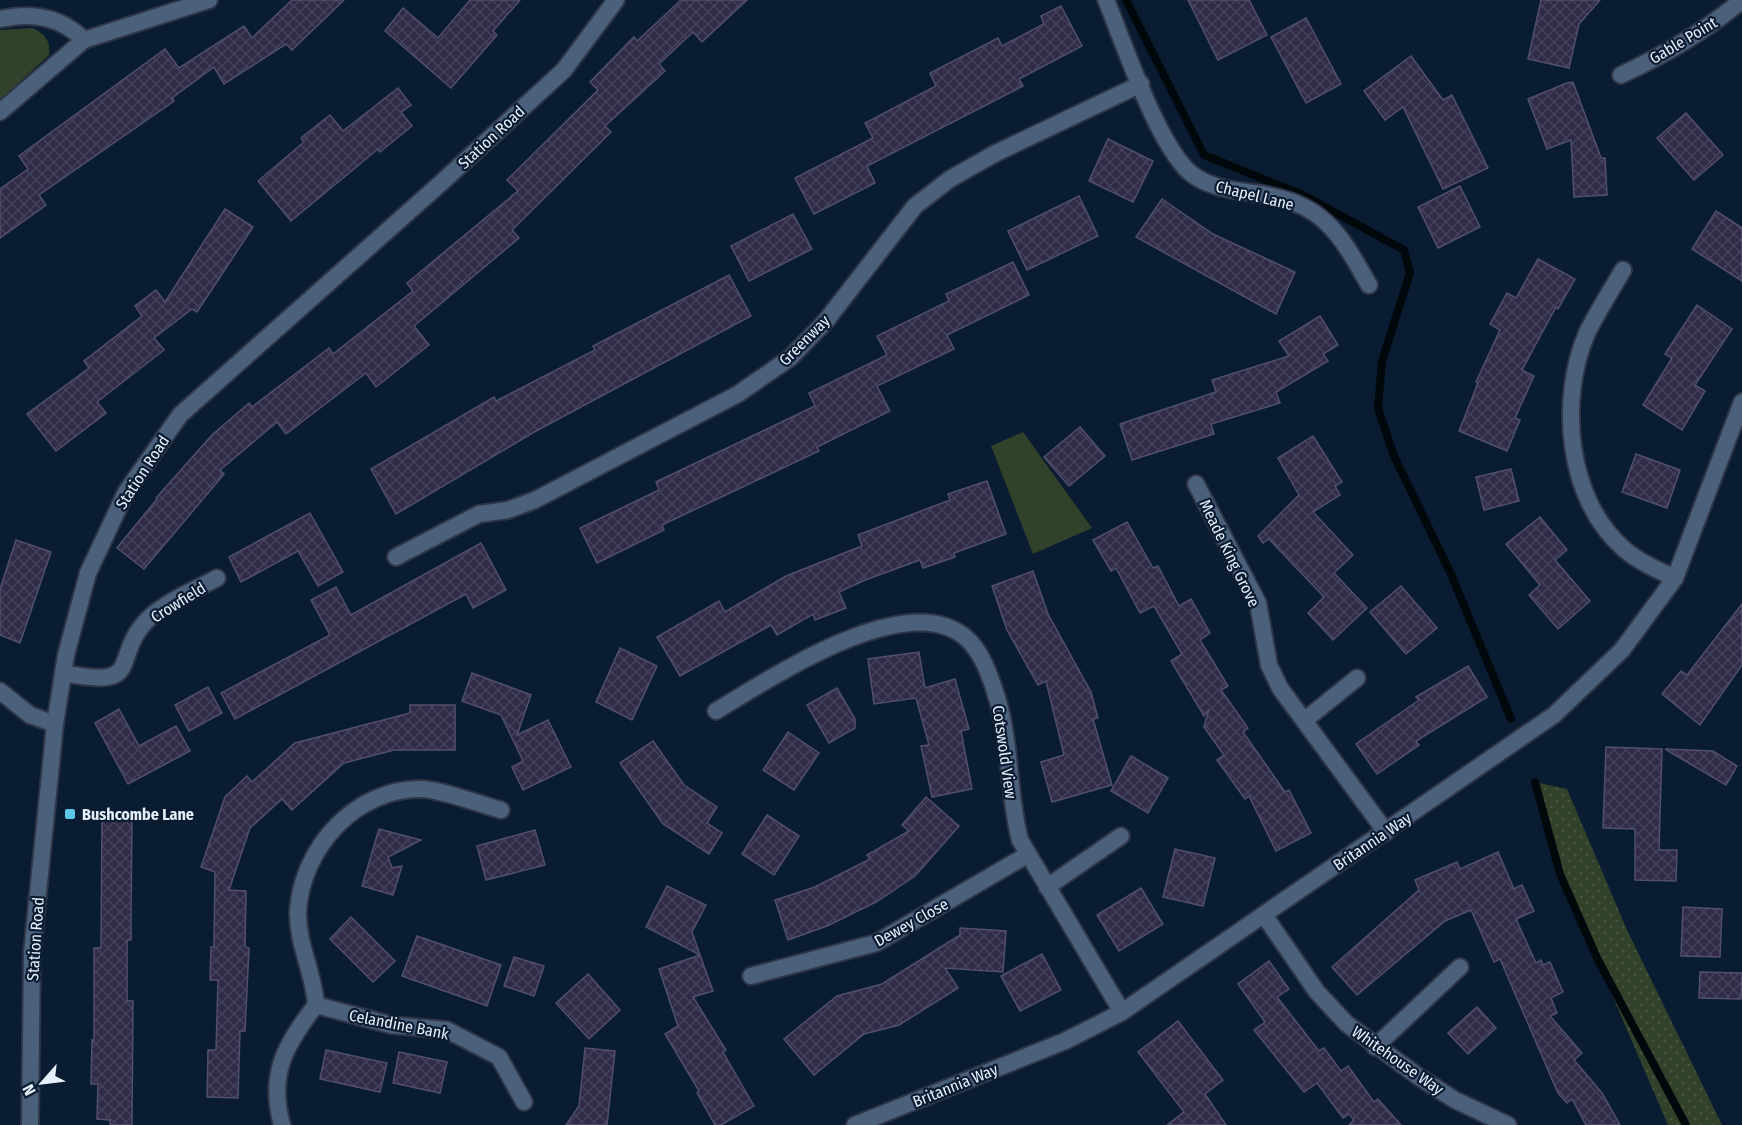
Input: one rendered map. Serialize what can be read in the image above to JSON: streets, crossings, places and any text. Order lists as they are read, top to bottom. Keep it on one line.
{"streets":{"street":["Gable Point","Station Road","Chapel Lane","Greenway","Meade King Grove","Crowfield","Cotswold View","Britannia Way","Dewey Close","Celandine Bank","Whitehouse Way"]},"crossings":[["Station Road","Crowfield"],["Chapel Lane","Greenway"],["Meade King Grove","Britannia Way"],["Cotswold View","Britannia Way"],["Cotswold View","Dewey Close"],["Britannia Way","Whitehouse Way"]],"places":{"transit":["Bushcombe Lane"]},"north":"bottom left"}
